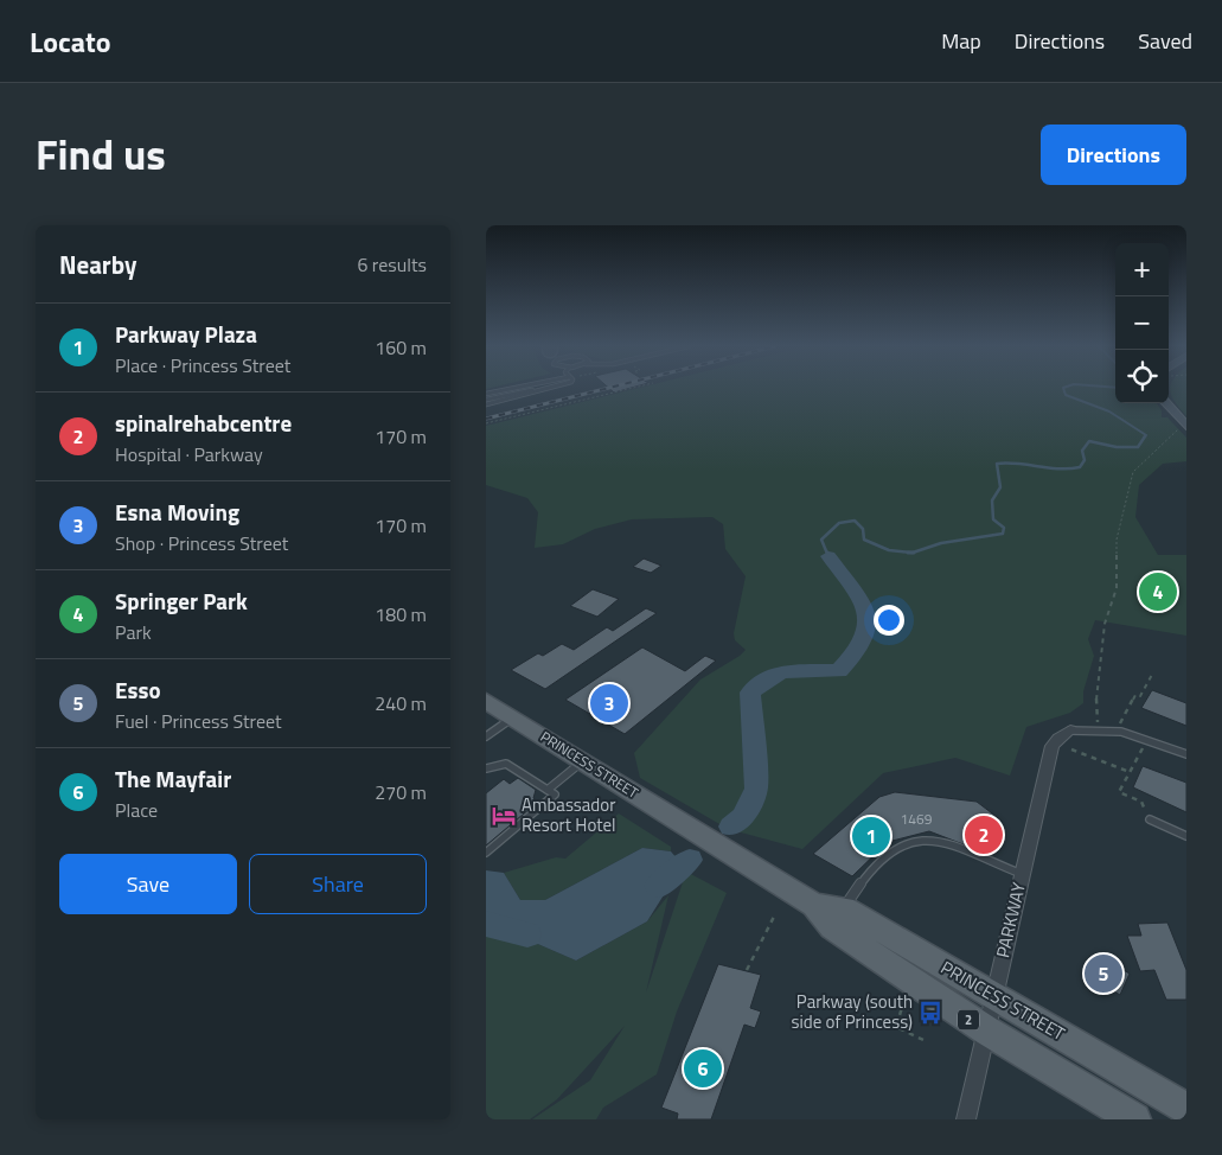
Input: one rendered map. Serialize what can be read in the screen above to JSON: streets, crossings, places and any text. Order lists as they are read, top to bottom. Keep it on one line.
{"streets":{"main road":["PRINCESS STREET","2"],"street":["PARKWAY"]},"crossings":[["PRINCESS STREET","PARKWAY"]],"places":{"hotel":["Ambassador Resort Hotel"],"bus stop":["Parkway (south side of Princess)"]},"house_numbers":["1469"],"page":{"header":"Locato","nav":["Map","Directions","Saved"],"title":"Find us","buttons":["Directions",["Save","Share"]],"heading":["Nearby","6 results"],"map_buttons":["+","−"],"list":[{"mark":"1","name":"Parkway Plaza","note":"Place · Princess Street","value":"160 m"},{"mark":"2","name":"spinalrehabcentre","note":"Hospital · Parkway","value":"170 m"},{"mark":"3","name":"Esna Moving","note":"Shop · Princess Street","value":"170 m"},{"mark":"4","name":"Springer Park","note":"Park","value":"180 m"},{"mark":"5","name":"Esso","note":"Fuel · Princess Street","value":"240 m"},{"mark":"6","name":"The Mayfair","note":"Place","value":"270 m"}],"pins":["4","3","2","1","5","6"]}}
